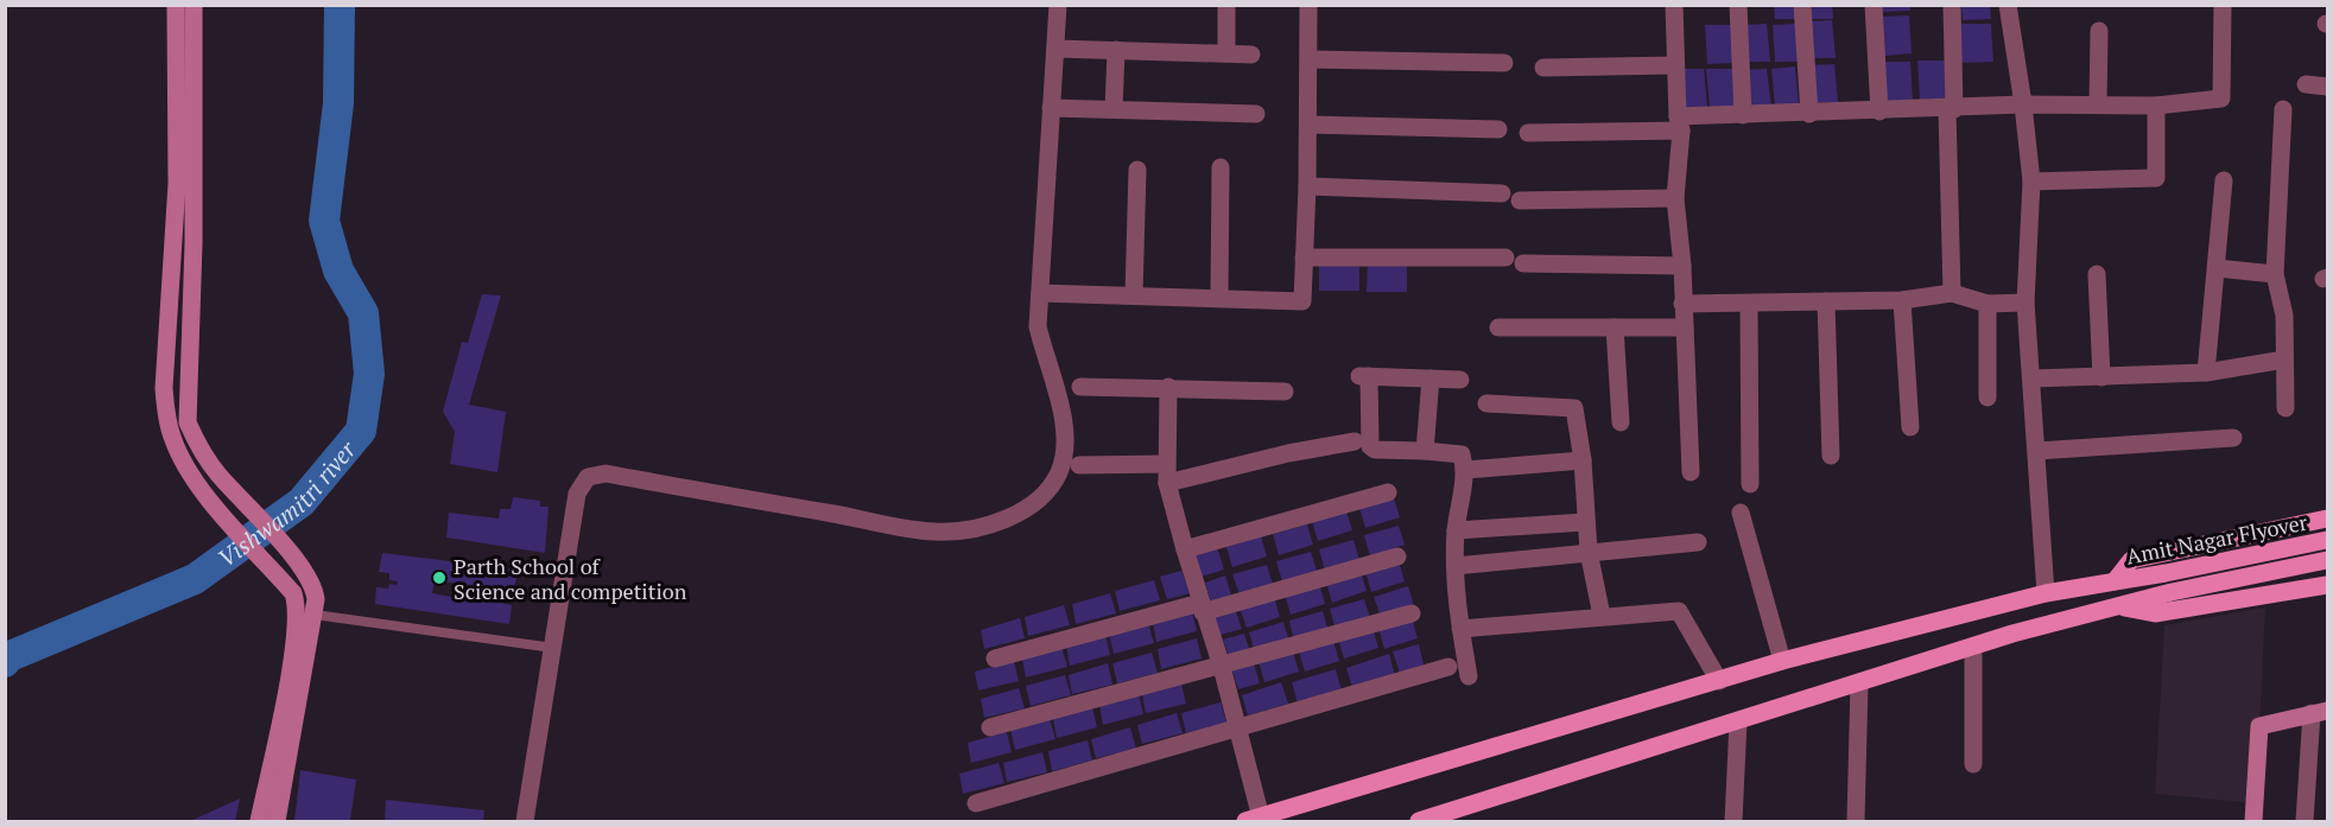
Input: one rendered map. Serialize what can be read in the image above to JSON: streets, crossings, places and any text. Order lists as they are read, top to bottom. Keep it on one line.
{"streets":{"main road":["Amit Nagar Flyover"]},"water":["Vishwamitri river"],"places":["Parth School of Science and competition"]}
